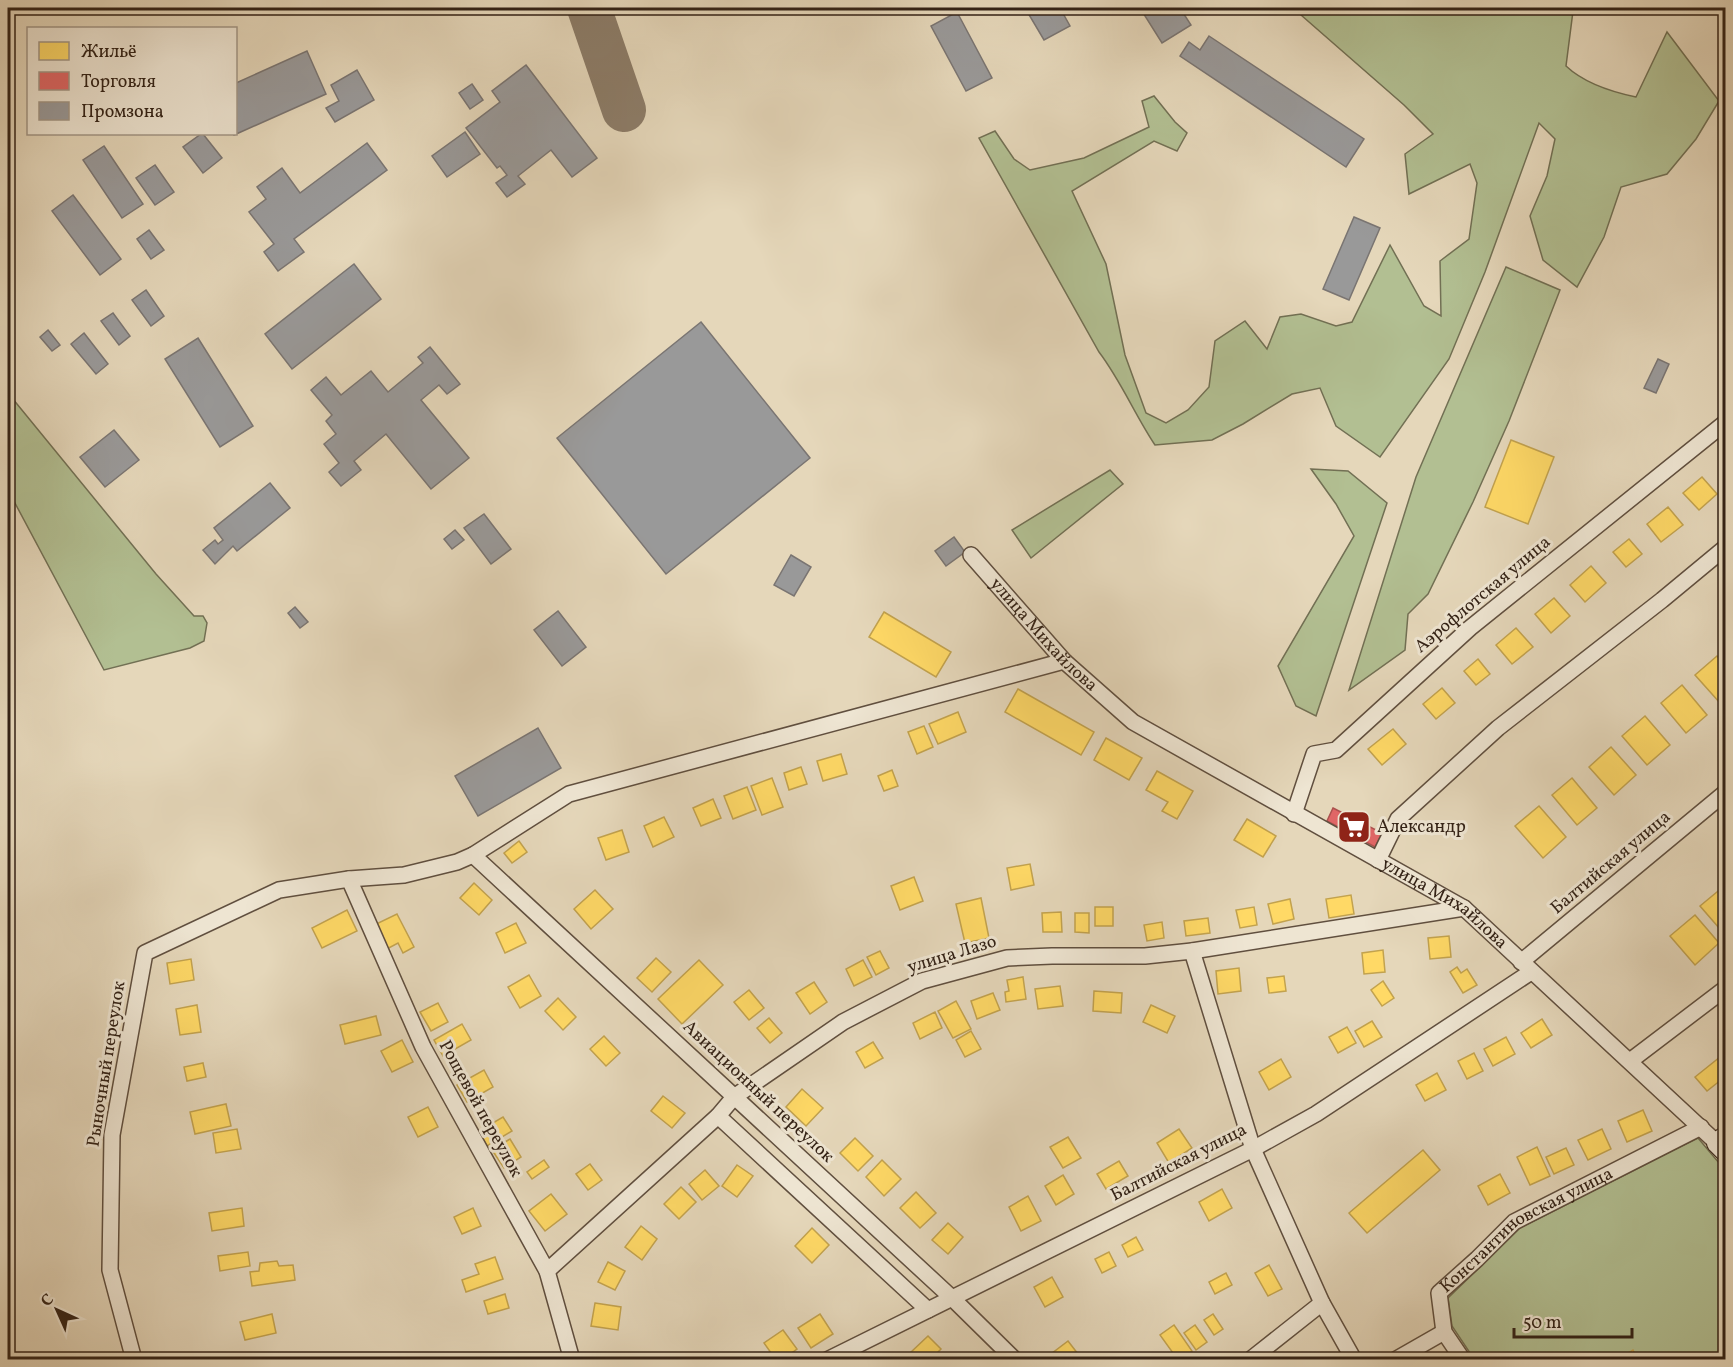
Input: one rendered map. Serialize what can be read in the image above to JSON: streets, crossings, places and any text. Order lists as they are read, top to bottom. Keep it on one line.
{"streets":{"street":["Аэрофлотская улица","улица Михайлова","Балтийская улица","улица Лазо","Рыночный переулок","Авиационный переулок","Рощевой переулок","Константиновская улица"]},"crossings":[["Аэрофлотская улица","улица Михайлова"],["улица Михайлова","Балтийская улица"],["улица Михайлова","улица Лазо"],["улица Михайлова","Константиновская улица"],["Балтийская улица","Авиационный переулок"],["улица Лазо","Авиационный переулок"],["улица Лазо","Рощевой переулок"],["Рыночный переулок","Рощевой переулок"]],"places":{"supermarket":["Александр"]},"legend":["Жильё","Торговля","Промзона"],"scale_bar":"50 m","north":"top left"}
